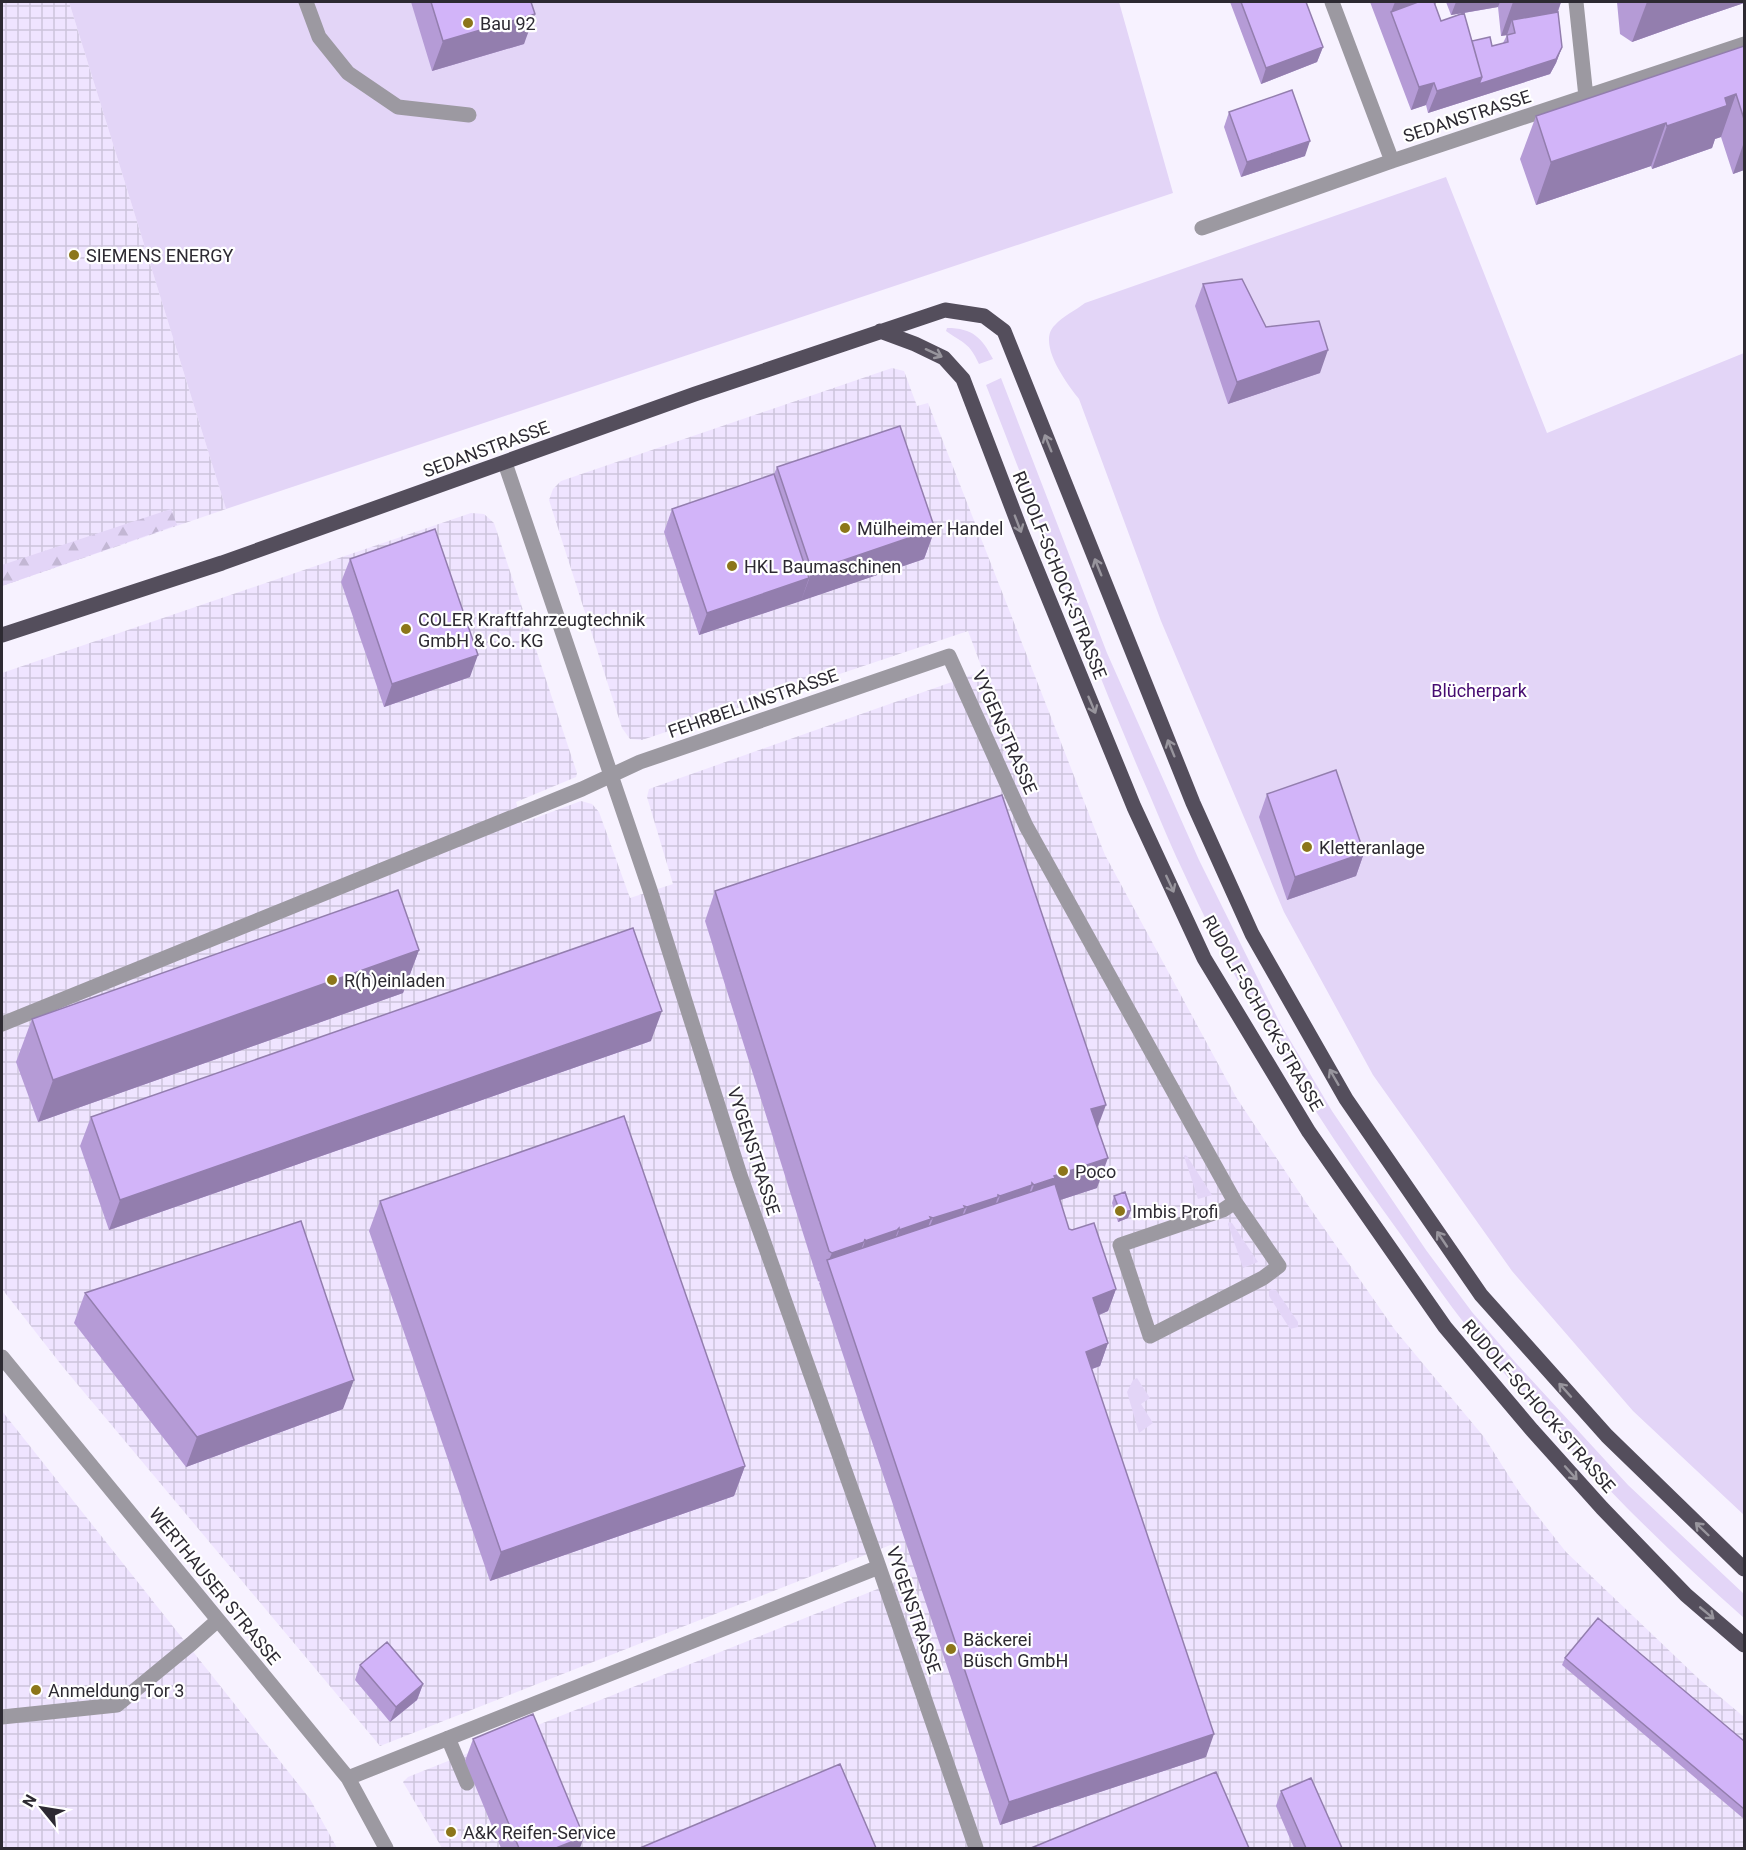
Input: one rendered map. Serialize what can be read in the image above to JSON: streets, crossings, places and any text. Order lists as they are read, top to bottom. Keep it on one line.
{"streets":{"main road":["SEDANSTRASSE","RUDOLF-SCHOCK-STRASSE"],"street":["FEHRBELLINSTRASSE","VYGENSTRASSE","WERTHAUSER STRASSE"]},"crossings":[["SEDANSTRASSE","RUDOLF-SCHOCK-STRASSE"],["SEDANSTRASSE","VYGENSTRASSE"],["FEHRBELLINSTRASSE","VYGENSTRASSE"]],"parks":["Blücherpark"],"places":["Bau 92","SIEMENS ENERGY","Mülheimer Handel","HKL Baumaschinen","COLER Kraftfahrzeugtechnik GmbH & Co. KG","Kletteranlage","R(h)einladen","Poco","Imbis Profi","Bäckerei Büsch GmbH","Anmeldung Tor 3","A&K Reifen-Service"],"north":"top left"}
